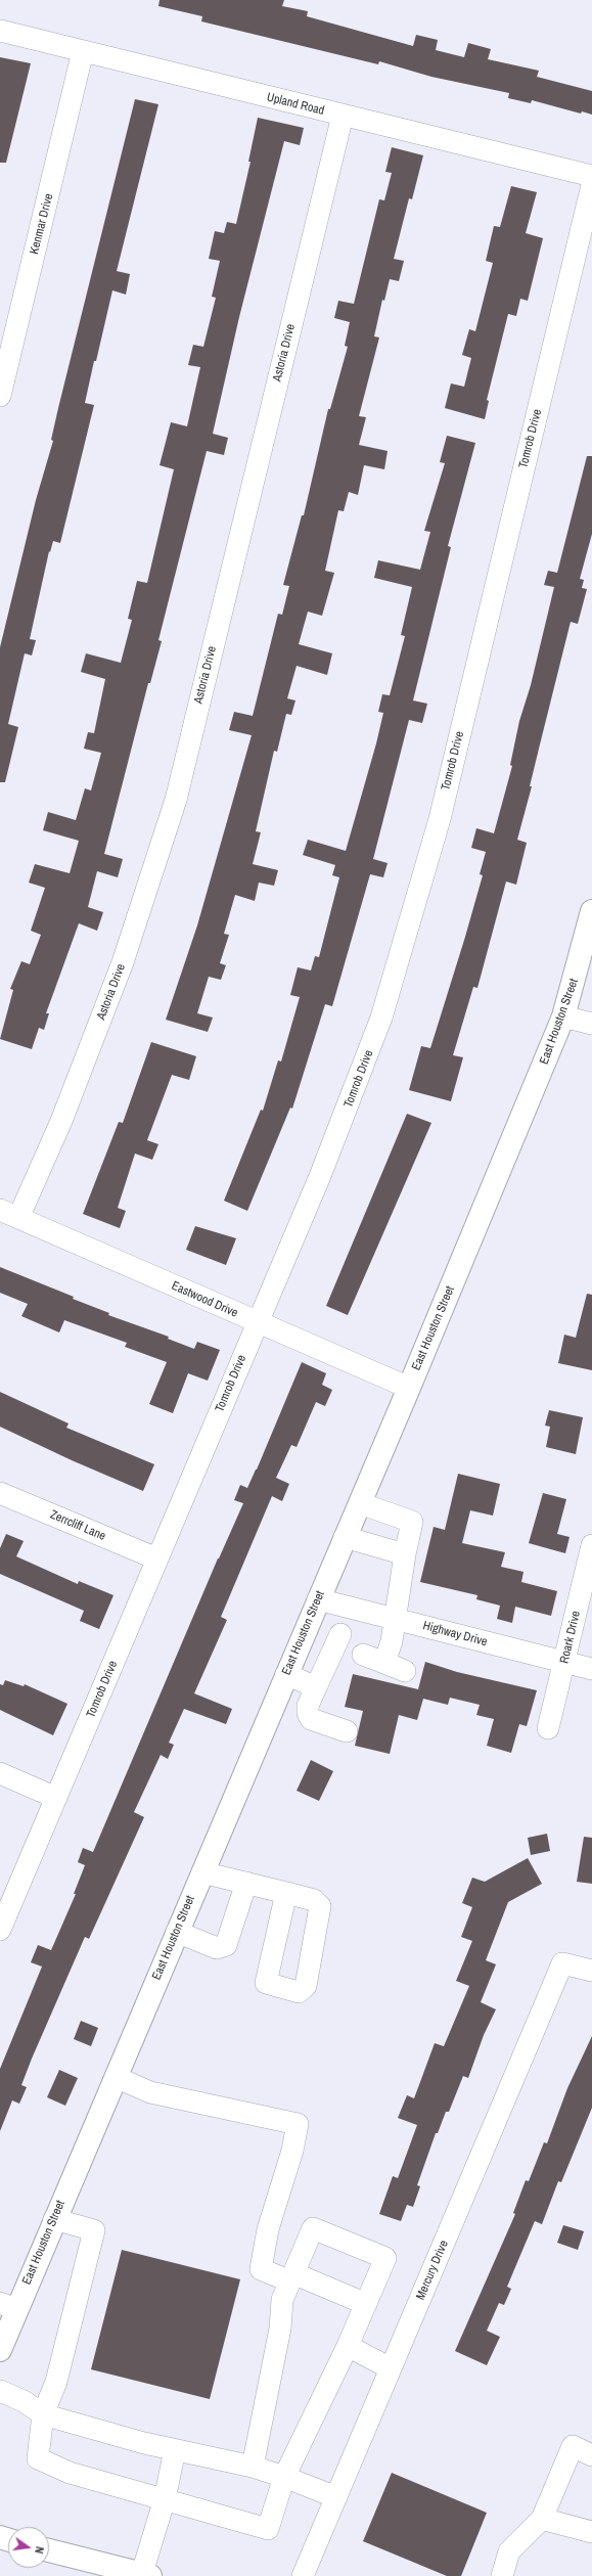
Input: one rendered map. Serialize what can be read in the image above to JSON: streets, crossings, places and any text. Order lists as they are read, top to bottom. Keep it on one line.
{"streets":{"main road":["East Houston Street"],"street":["Upland Road","Kenmar Drive","Astoria Drive","Tomrob Drive","Eastwood Drive","Zerrcliff Lane","Highway Drive","Roark Drive","Mercury Drive"]},"crossings":[["Upland Road","Kenmar Drive"],["Upland Road","Astoria Drive"],["Astoria Drive","Eastwood Drive"],["Tomrob Drive","Eastwood Drive"],["Tomrob Drive","Zerrcliff Lane"],["East Houston Street","Eastwood Drive"],["East Houston Street","Highway Drive"],["Highway Drive","Roark Drive"]],"north":"right"}
